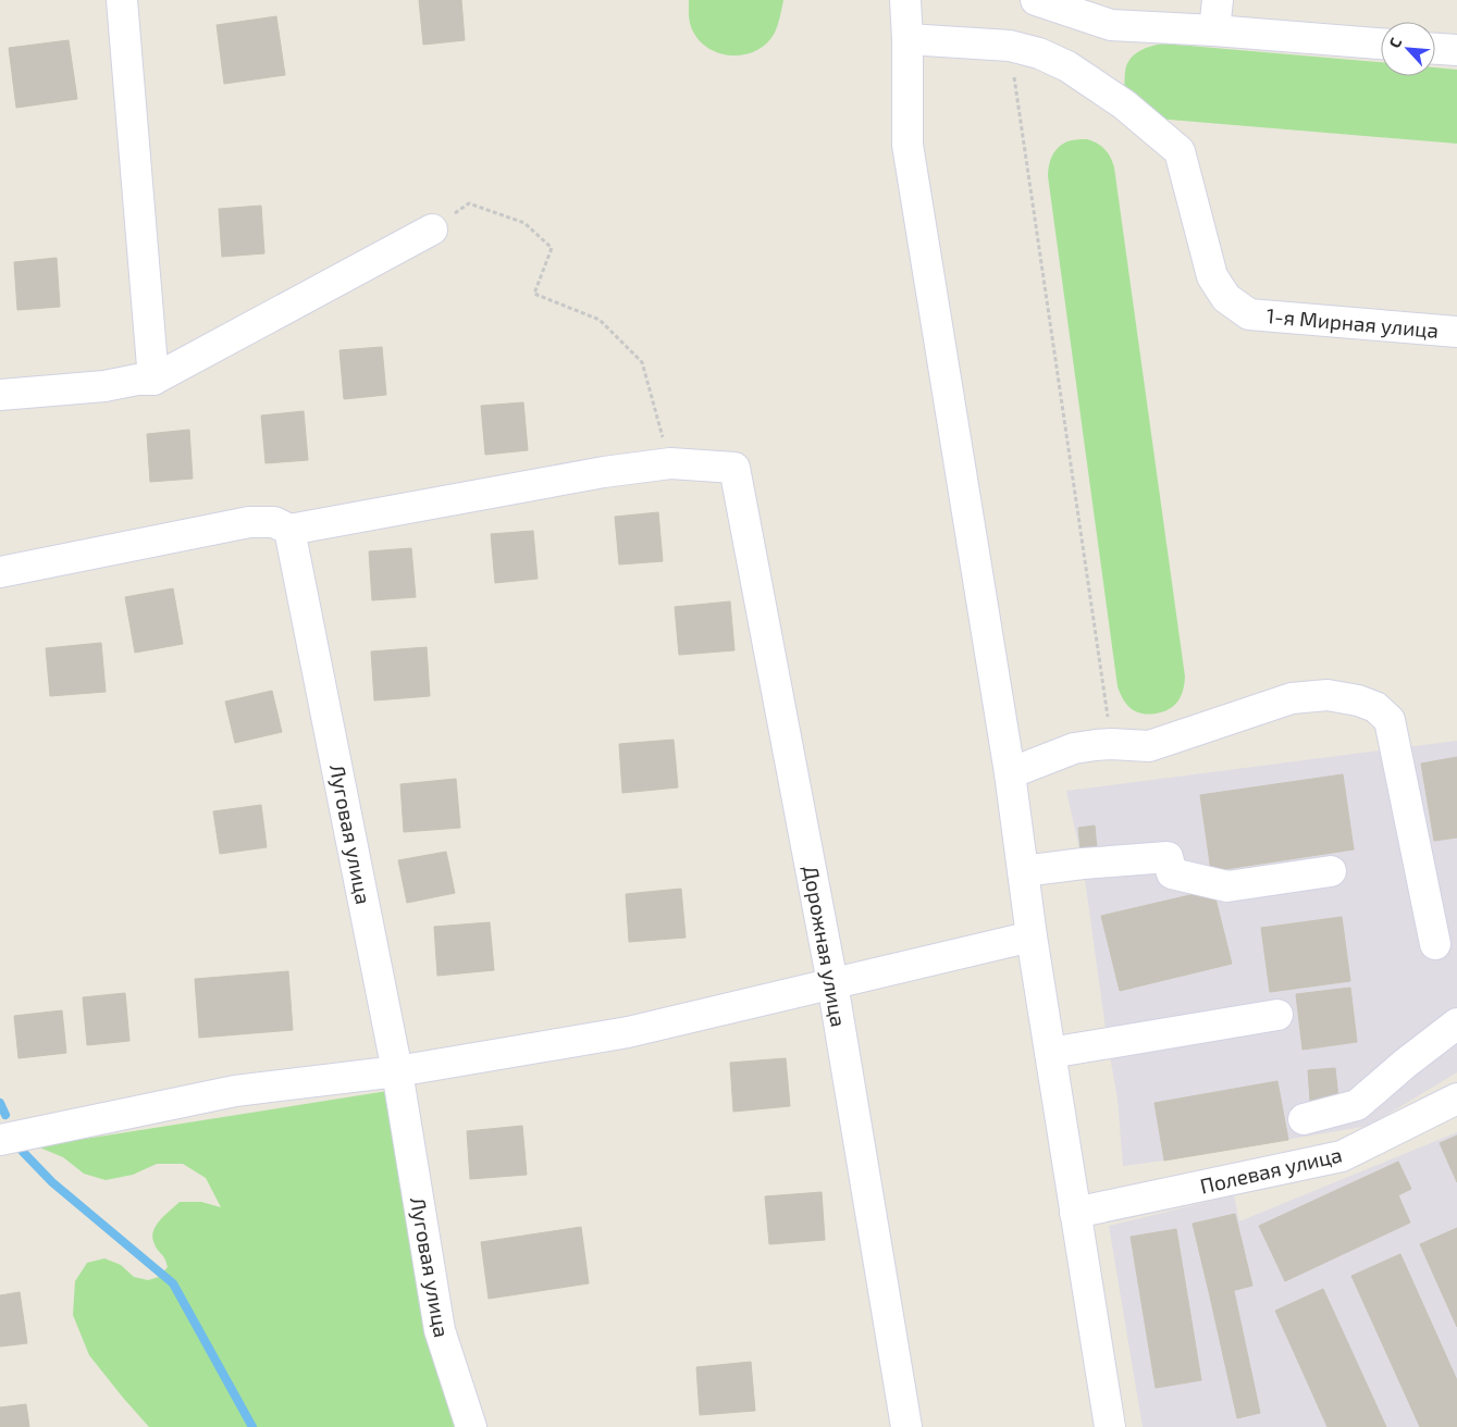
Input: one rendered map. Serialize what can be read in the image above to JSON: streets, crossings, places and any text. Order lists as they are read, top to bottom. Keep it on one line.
{"streets":{"street":["1-я Мирная улица","Луговая улица","Дорожная улица","Полевая улица"]},"north":"top left"}
